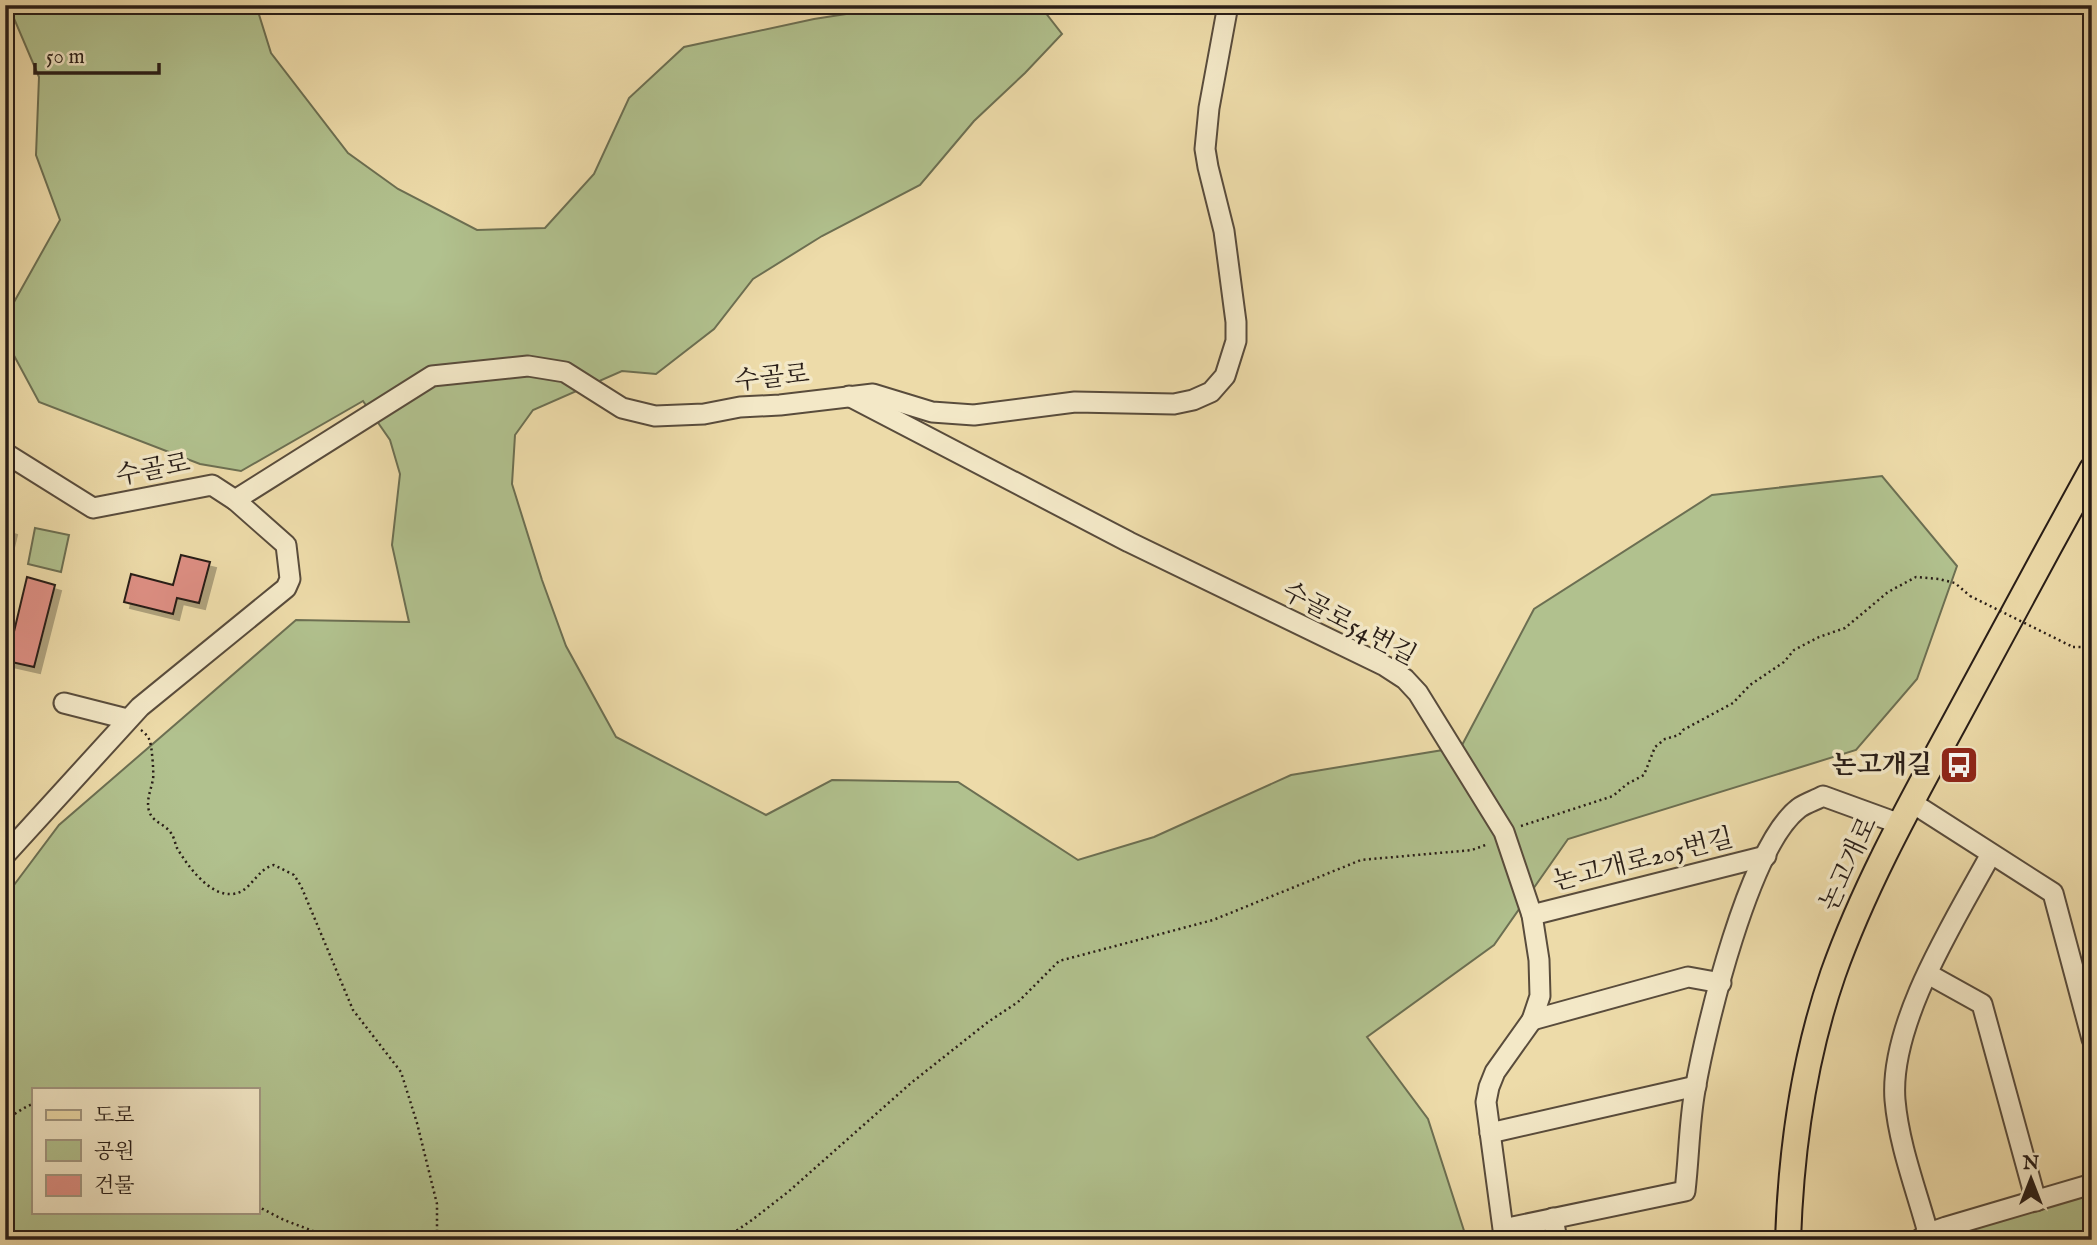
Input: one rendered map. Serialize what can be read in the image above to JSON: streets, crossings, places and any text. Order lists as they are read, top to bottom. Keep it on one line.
{"streets":{"main road":["논고개로"],"street":["수골로","수골로54번길","논고개로205번길"]},"crossings":[["수골로","수골로54번길"],["수골로54번길","논고개로205번길"],["논고개로205번길","논고개로"]],"places":{"bus stop":["논고개길"]},"legend":["도로","공원","건물"],"scale_bar":"50 m","north":"top"}
